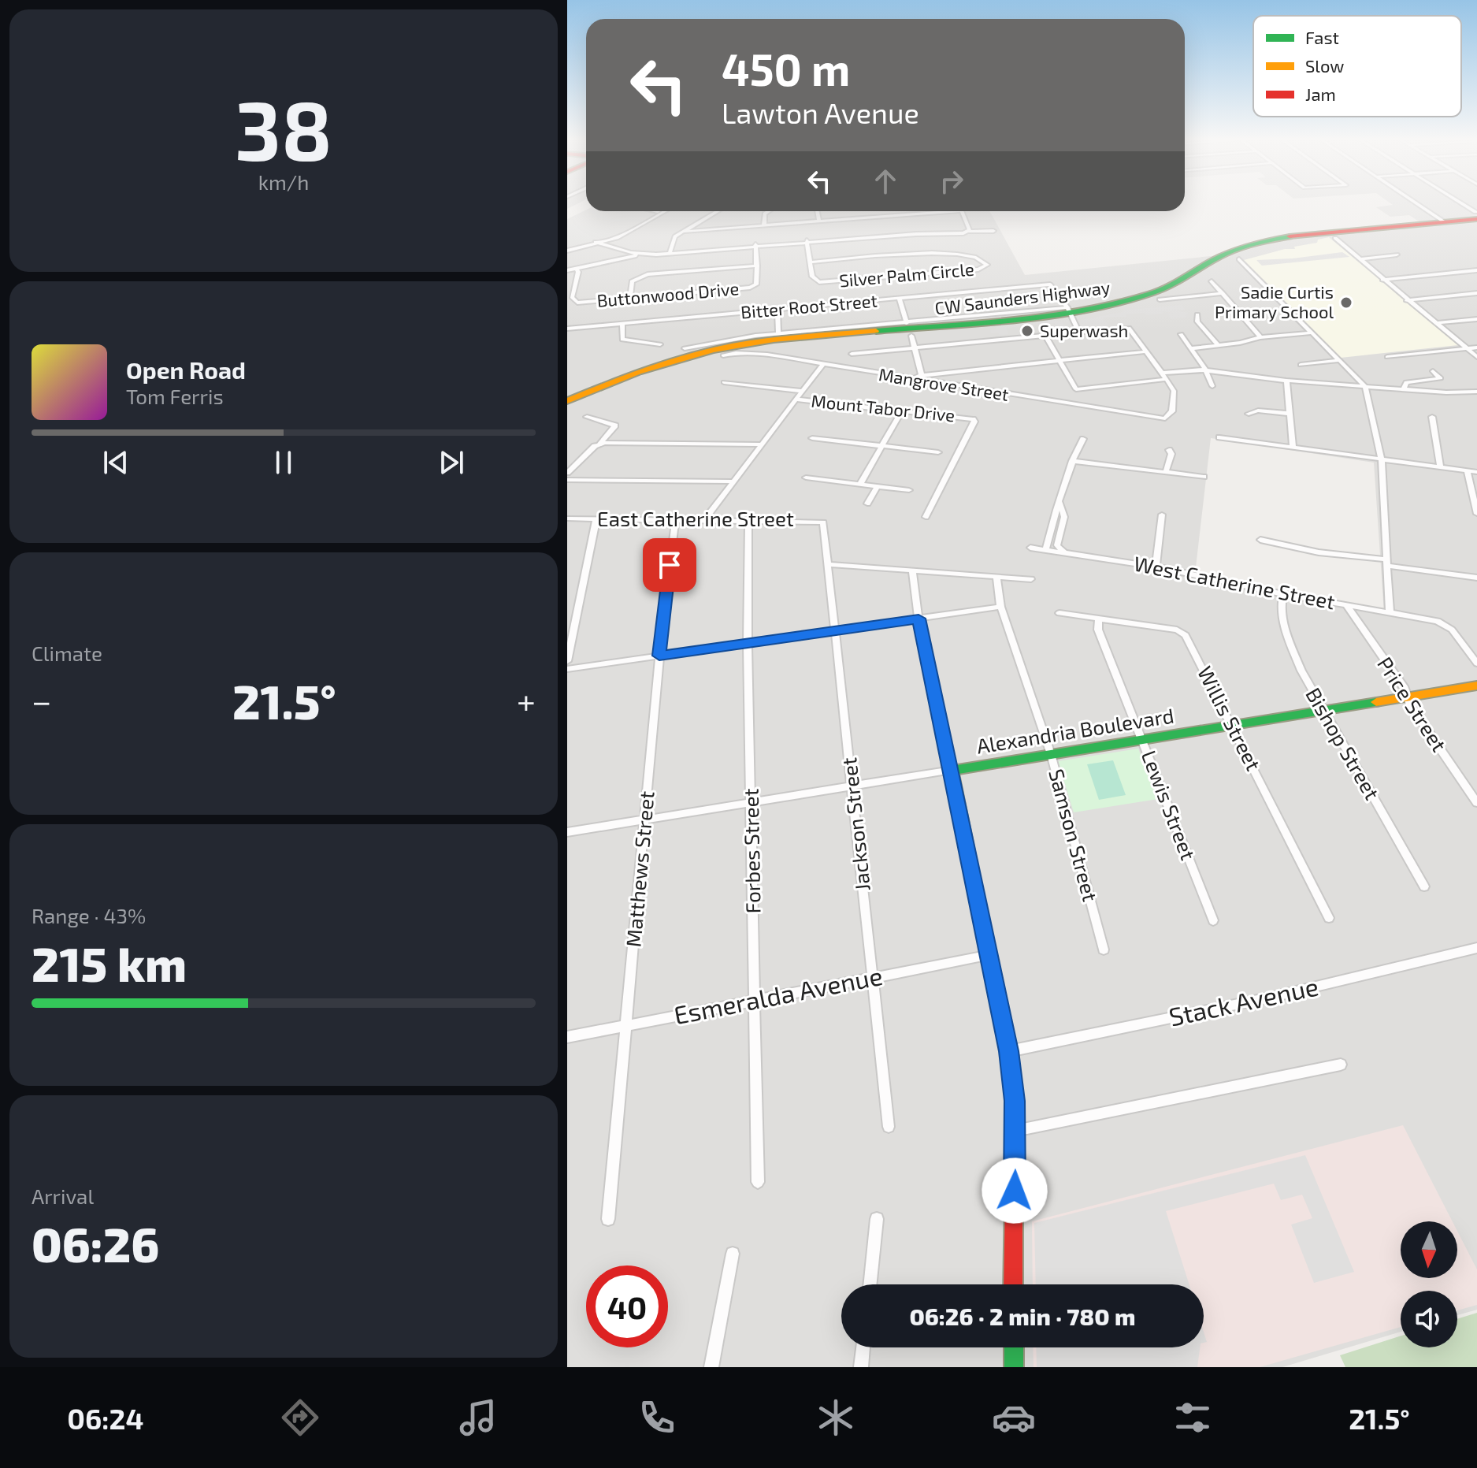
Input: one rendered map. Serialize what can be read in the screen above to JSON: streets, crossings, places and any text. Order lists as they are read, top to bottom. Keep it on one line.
{"streets":{"main road":["CW Saunders Highway","Alexandria Boulevard"],"street":["Silver Palm Circle","Buttonwood Drive","Bitter Root Street","Mangrove Street","Mount Tabor Drive","East Catherine Street","West Catherine Street","Price Street","Willis Street","Bishop Street","Lewis Street","Jackson Street","Samson Street","Forbes Street","Matthews Street","Esmeralda Avenue","Stack Avenue"]},"crossings":[["CW Saunders Highway","Bitter Root Street"],["East Catherine Street","Jackson Street"],["East Catherine Street","Forbes Street"],["East Catherine Street","Matthews Street"],["West Catherine Street","Price Street"],["West Catherine Street","Bishop Street"],["Price Street","Alexandria Boulevard"],["Willis Street","Alexandria Boulevard"],["Willis Street","Lewis Street"],["Alexandria Boulevard","Bishop Street"],["Alexandria Boulevard","Lewis Street"],["Alexandria Boulevard","Jackson Street"],["Alexandria Boulevard","Samson Street"],["Alexandria Boulevard","Forbes Street"],["Alexandria Boulevard","Matthews Street"],["Jackson Street","Esmeralda Avenue"],["Forbes Street","Esmeralda Avenue"],["Matthews Street","Esmeralda Avenue"]],"places":["Sadie Curtis Primary School","Superwash"],"legend":["Fast","Slow","Jam"],"north":"bottom","page":{"tile":[["38","km/h"],"Climate",["Range · 43%","215 km"],["Arrival","06:26"]],"turn":["450 m","Lawton Avenue"],"song":["Open Road","Tom Ferris"],"heat":["−","21.5°","+"],"limit":"40","trip":"06:26 · 2 min · 780 m","tabs":["06:24","21.5°"]}}
